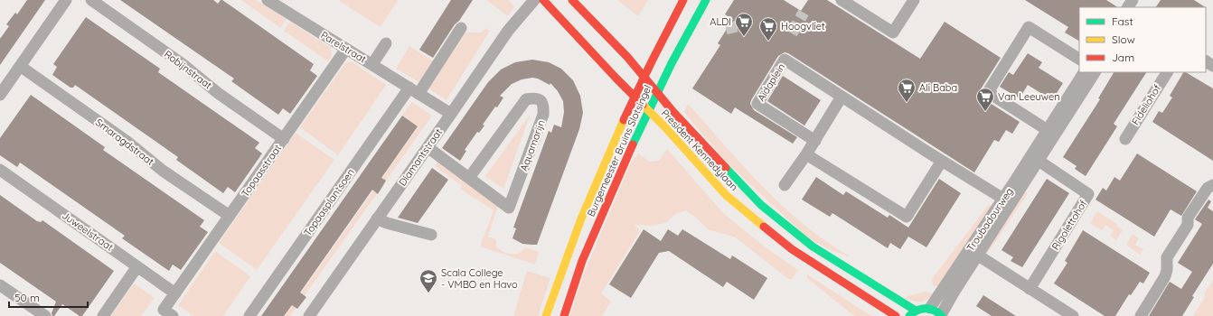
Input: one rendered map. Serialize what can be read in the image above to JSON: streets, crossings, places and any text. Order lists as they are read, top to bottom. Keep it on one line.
{"streets":{"street":["Parelstraat","Robijnstraat","Aïdaplein","Fideliohof","Smaragdstraat","Aquamarijn","President Kennedylaan","Burgemeester Bruins Slotsingel","Diamantstraat","Topaasstraat","Topaasplantsoen","Troubadourweg","Rigolettohof","Juweelstraat"]},"crossings":[["Parelstraat","Diamantstraat"],["Parelstraat","Topaasstraat"],["Parelstraat","Topaasplantsoen"],["Robijnstraat","Topaasstraat"],["Aïdaplein","Troubadourweg"],["Smaragdstraat","Topaasstraat"],["Aquamarijn","Diamantstraat"],["President Kennedylaan","Burgemeester Bruins Slotsingel"],["Topaasstraat","Juweelstraat"],["Troubadourweg","Rigolettohof"]],"places":{"supermarket":["ALDI","Hoogvliet","Ali Baba","Van Leeuwen"],"school or university":["Scala College - VMBO en Havo"]},"legend":["Fast","Slow","Jam"],"scale_bar":"50 m"}
